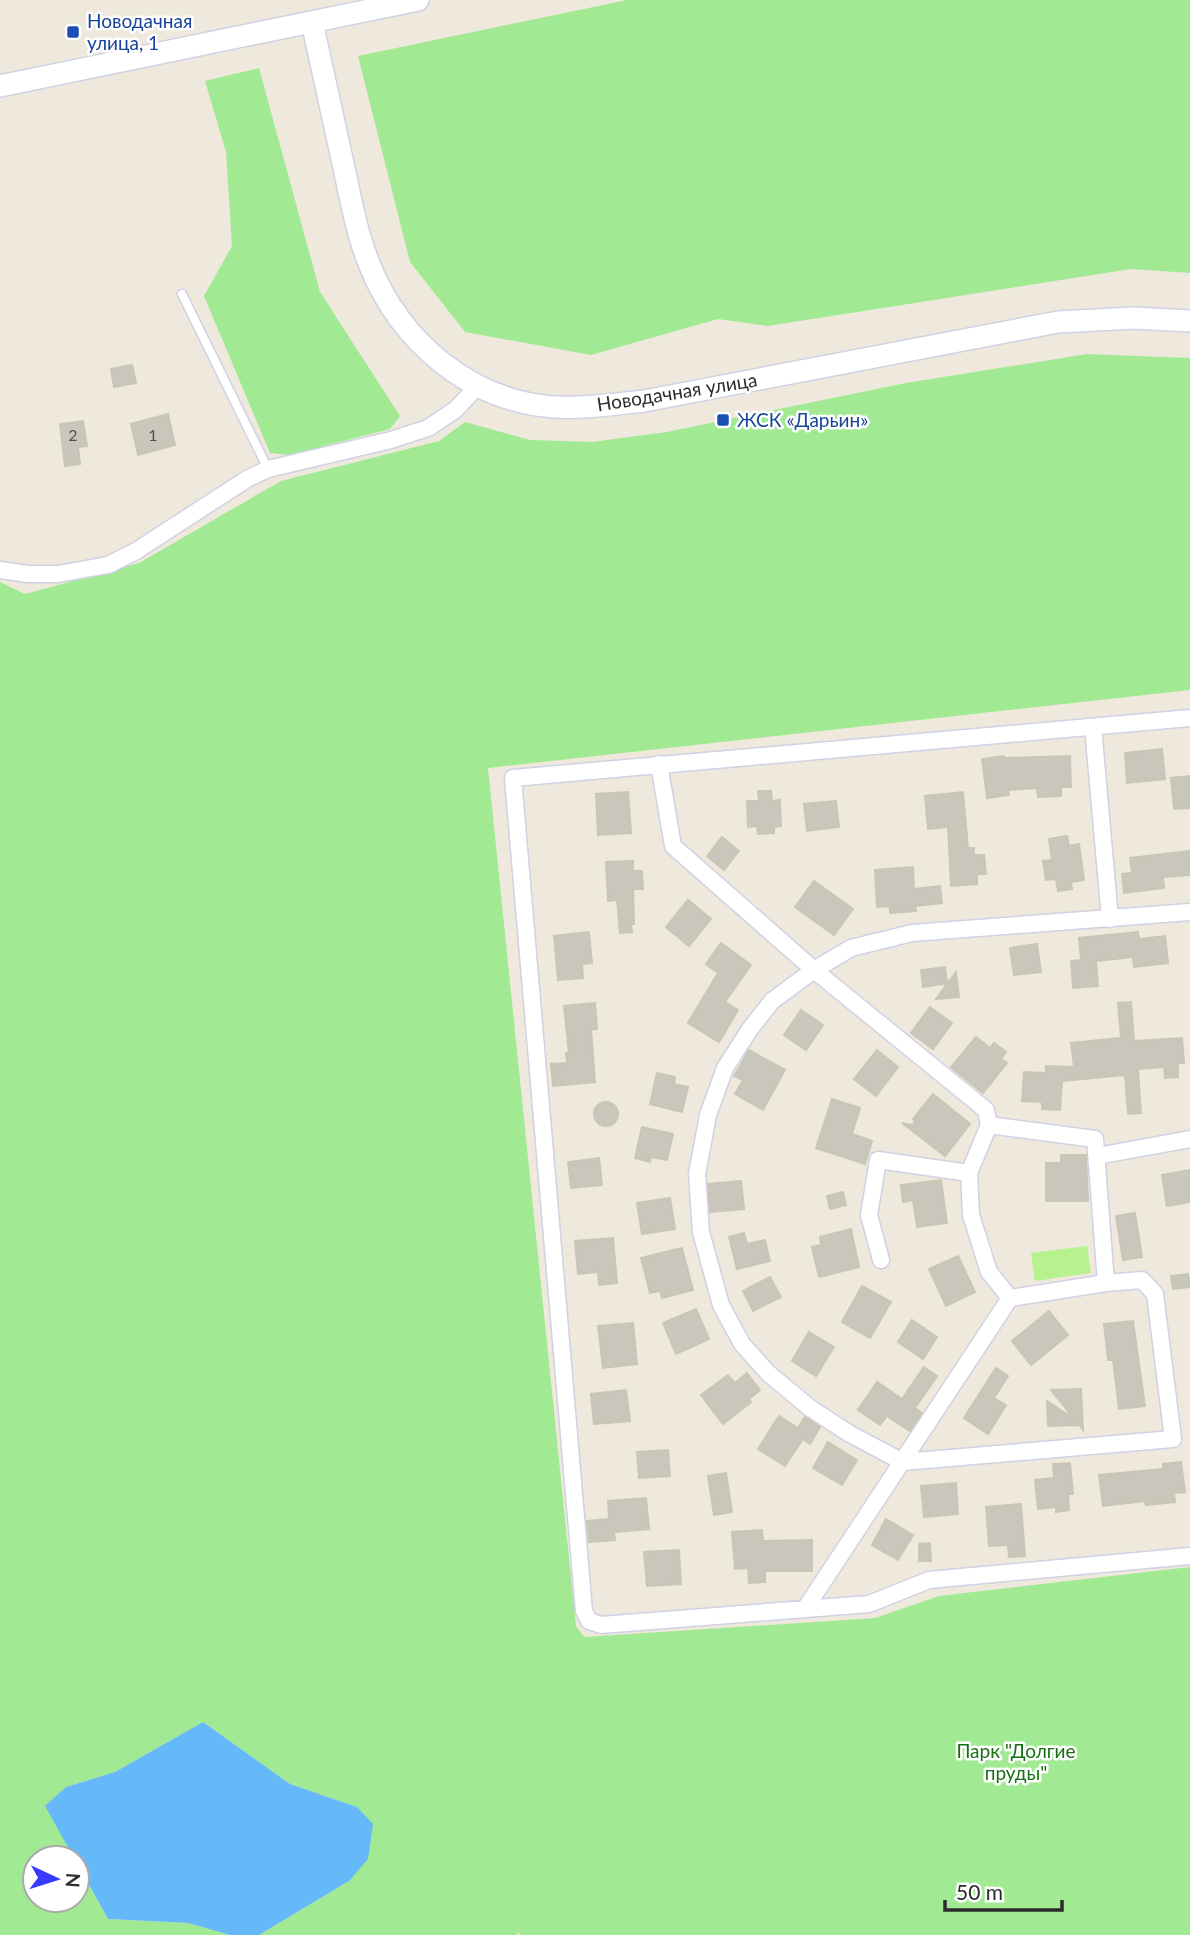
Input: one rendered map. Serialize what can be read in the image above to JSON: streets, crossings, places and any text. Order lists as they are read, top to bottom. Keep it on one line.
{"streets":{"street":["Новодачная улица"]},"parks":["Парк \"Долгие пруды\""],"places":{"transit":["Новодачная улица, 1","ЖСК «Дарьин»"]},"house_numbers":["2","1"],"scale_bar":"50 m","north":"right"}
